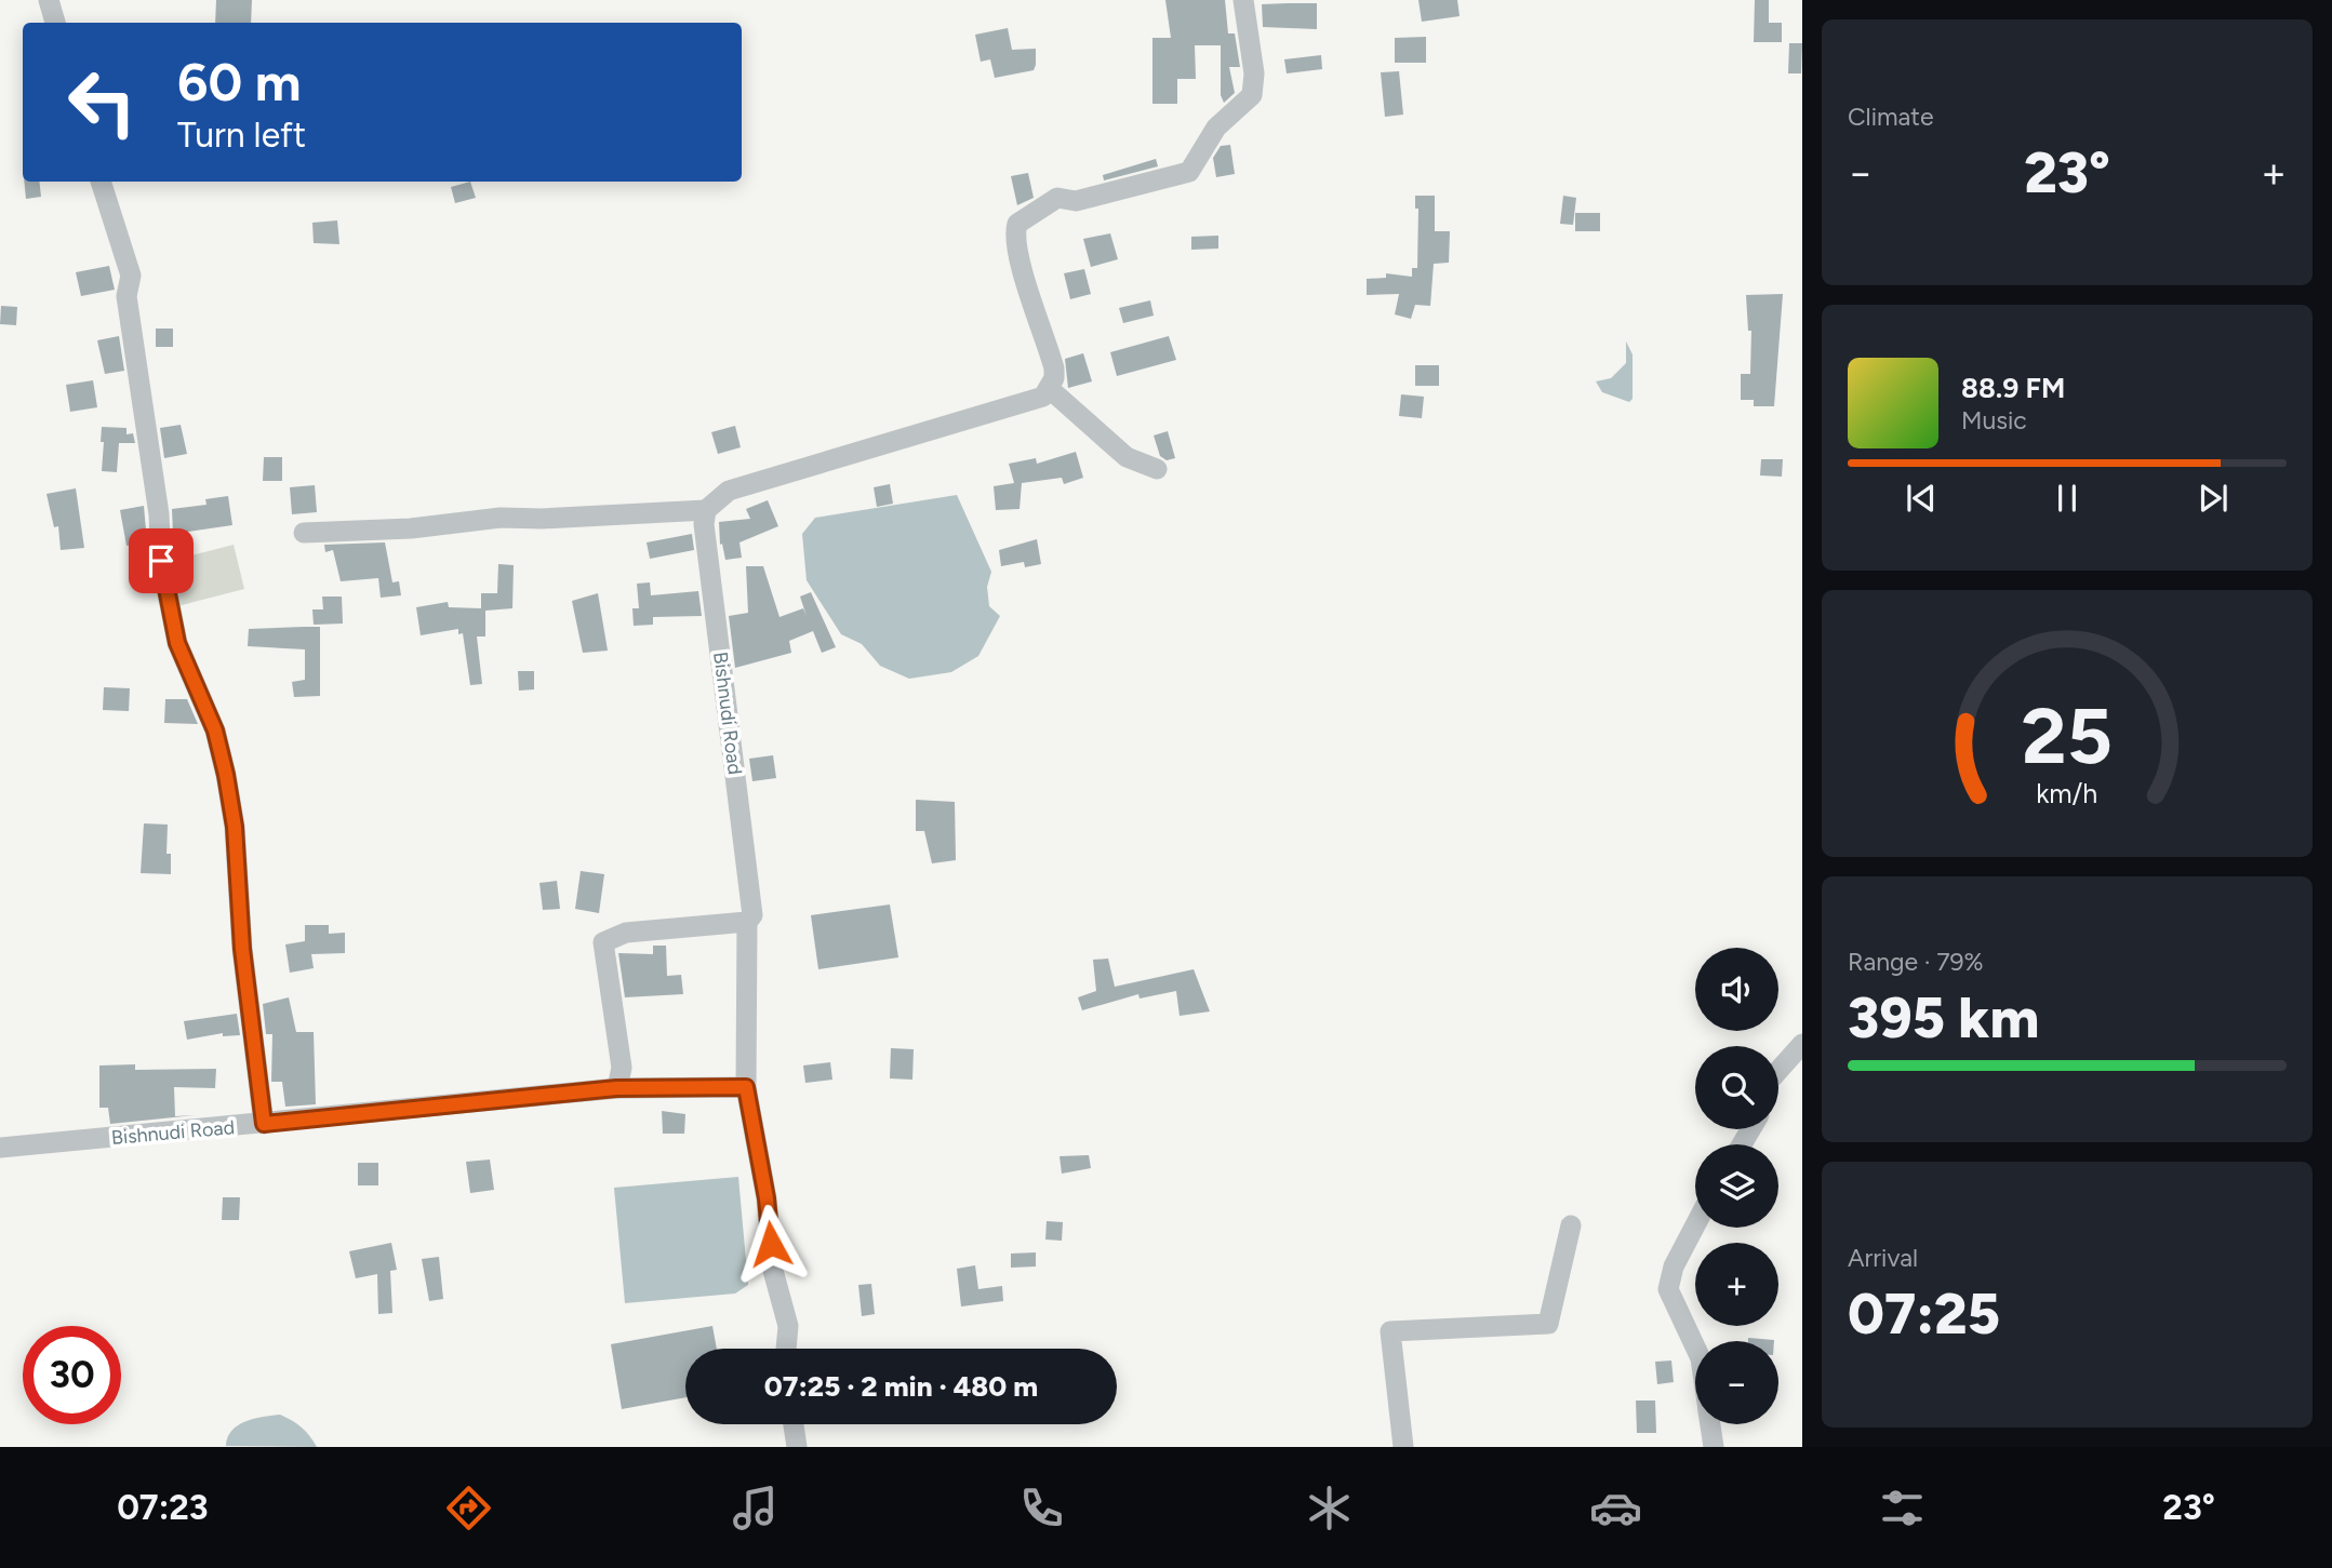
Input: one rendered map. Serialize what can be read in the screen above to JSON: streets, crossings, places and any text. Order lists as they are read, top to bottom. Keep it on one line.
{"streets":{"street":["Bishnudi Road"]},"page":{"tile":["Climate",["Range · 79%","395 km"],["Arrival","07:25"]],"turn":["60 m","Turn left"],"heat":["−","23°","+"],"song":["88.9 FM","Music"],"map_buttons":["+","−"],"limit":"30","trip":"07:25 · 2 min · 480 m","tabs":["07:23","23°"],"gauge":["25","km/h"]}}
